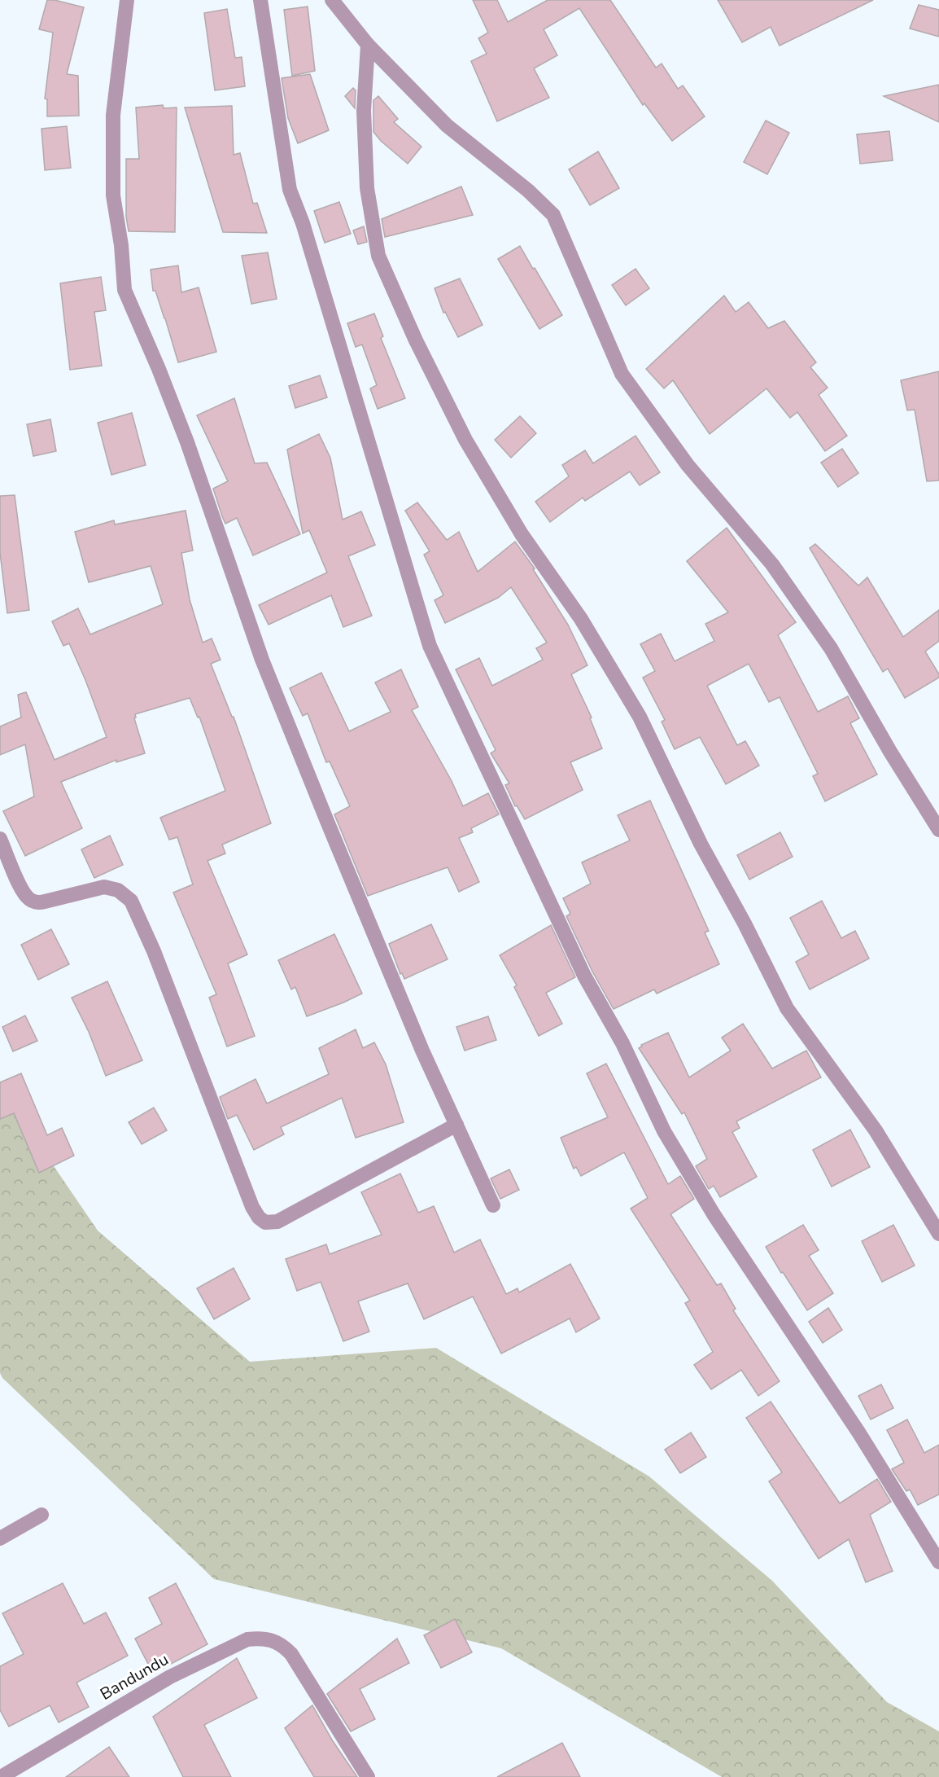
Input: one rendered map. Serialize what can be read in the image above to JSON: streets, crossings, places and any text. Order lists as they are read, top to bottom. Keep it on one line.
{"streets":{"street":["Bandundu"]}}
